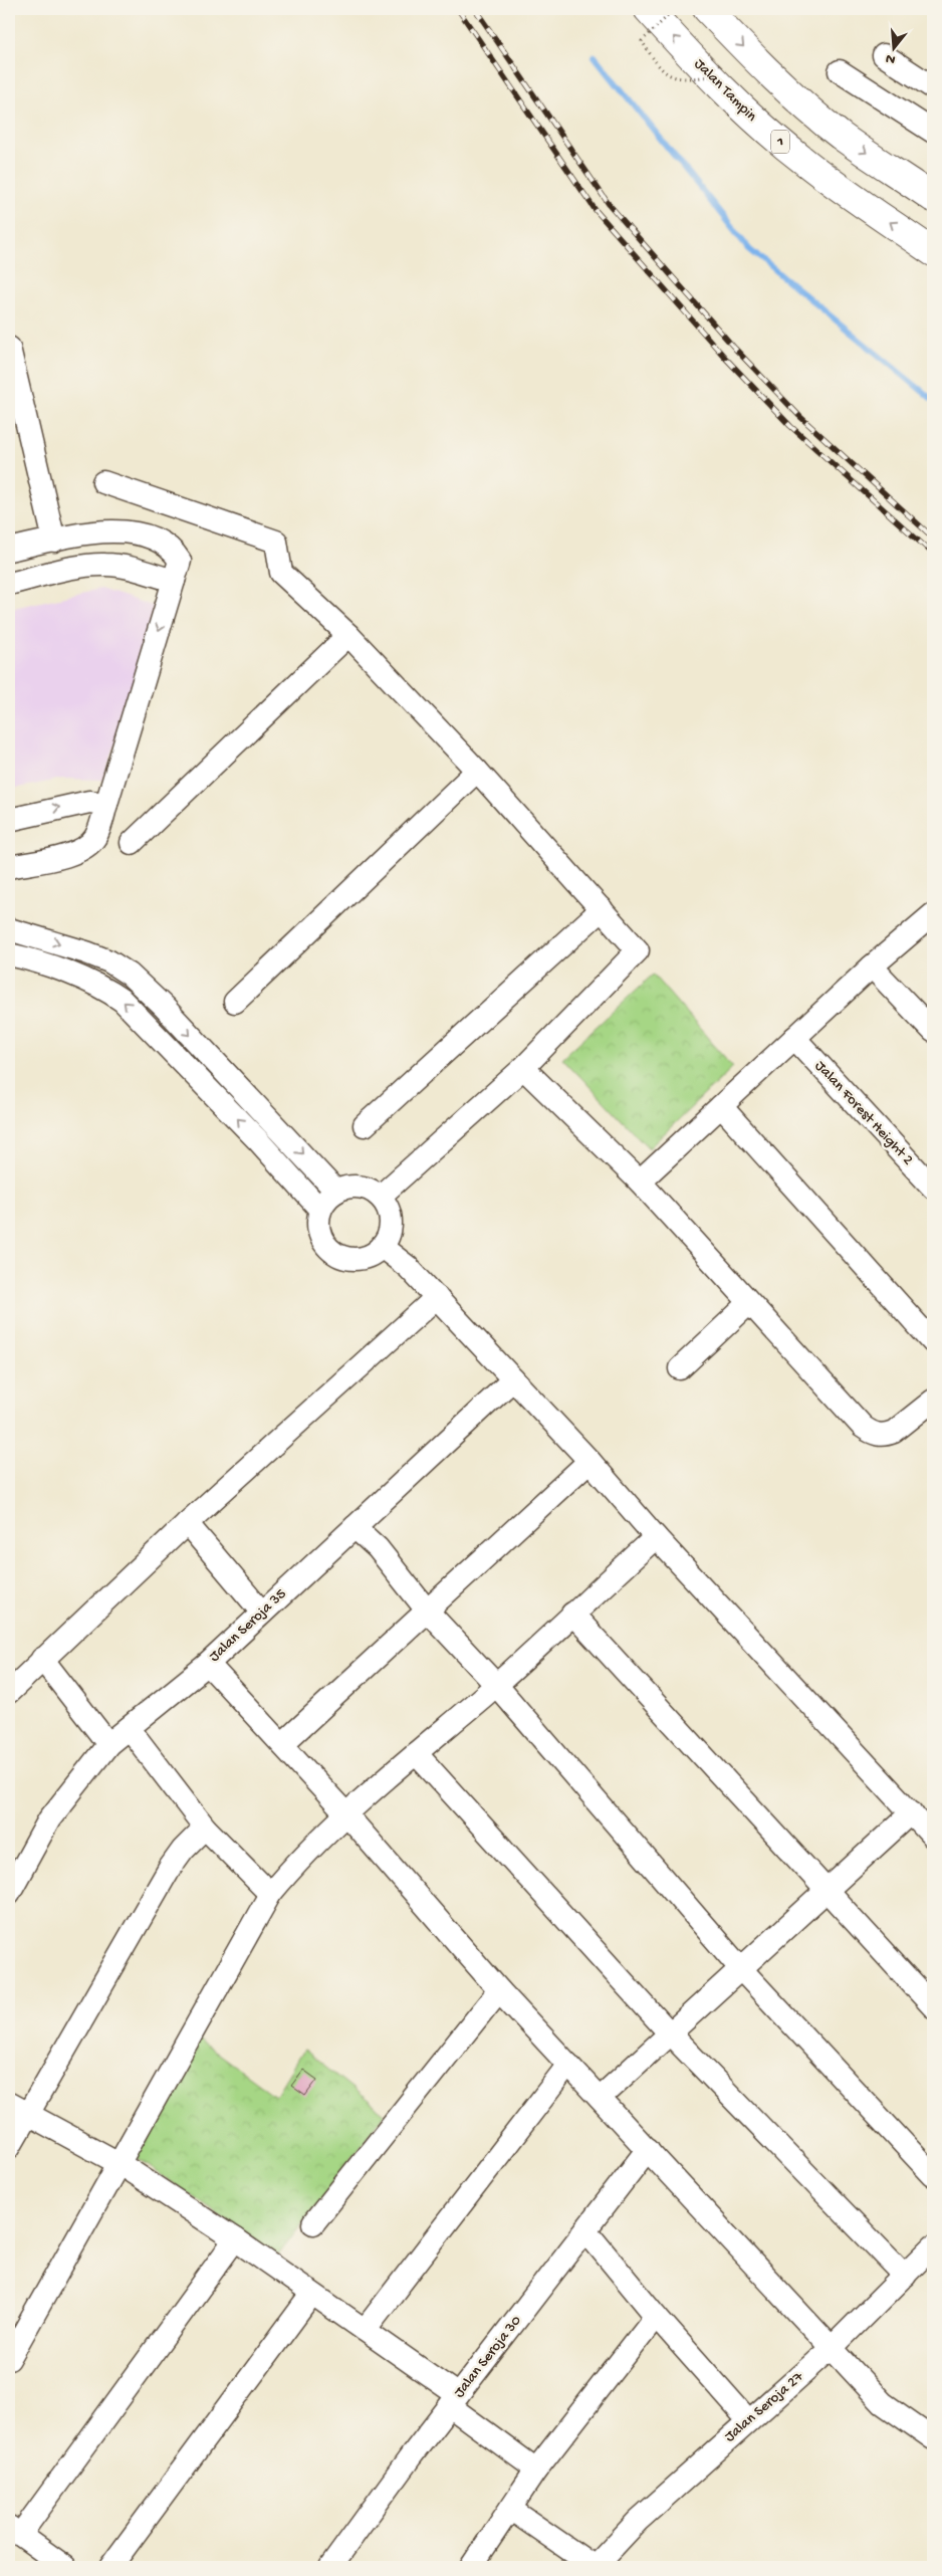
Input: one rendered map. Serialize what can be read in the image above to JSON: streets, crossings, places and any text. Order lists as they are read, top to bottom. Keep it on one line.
{"streets":{"highway":["Jalan Tampin","1"],"street":["Jalan Forest Height 2","Jalan Seroja 35","Jalan Seroja 30","Jalan Seroja 27"]},"north":"bottom"}
